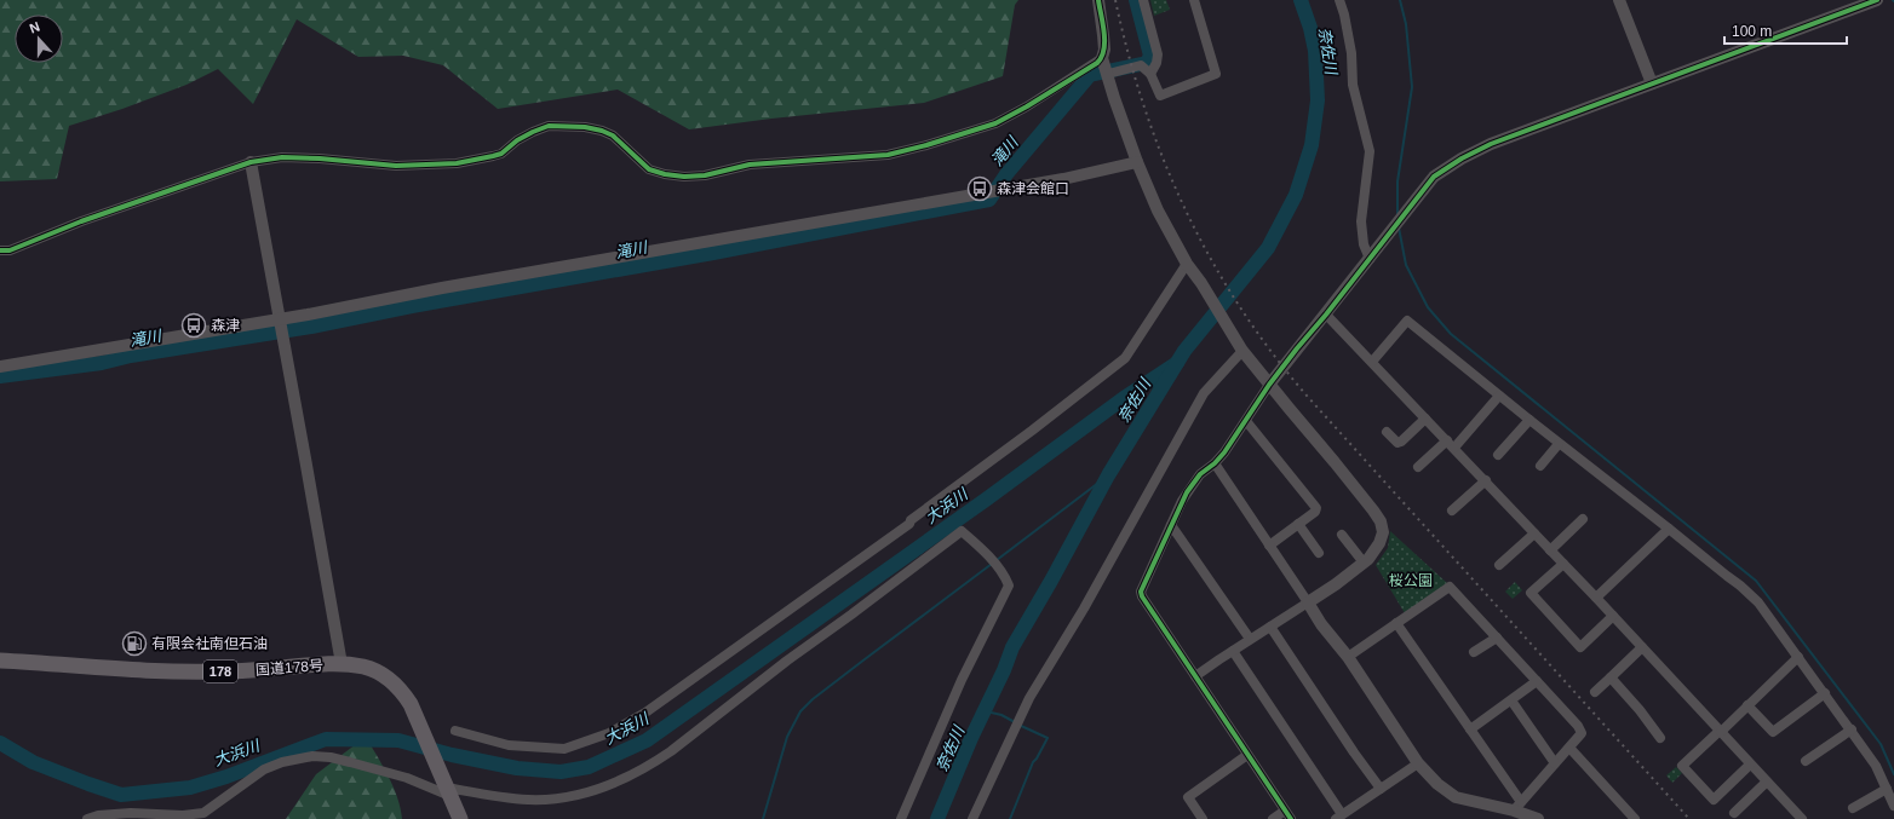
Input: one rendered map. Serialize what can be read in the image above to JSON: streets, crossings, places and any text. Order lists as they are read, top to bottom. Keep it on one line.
{"streets":{"highway":["国道178号","178"]},"water":["奈佐川","滝川","大浜川"],"parks":["桜公園"],"places":{"bus stop":["森津会館口","森津"],"fuel station":["有限会社南但石油"]},"scale_bar":"100 m","north":"top"}
